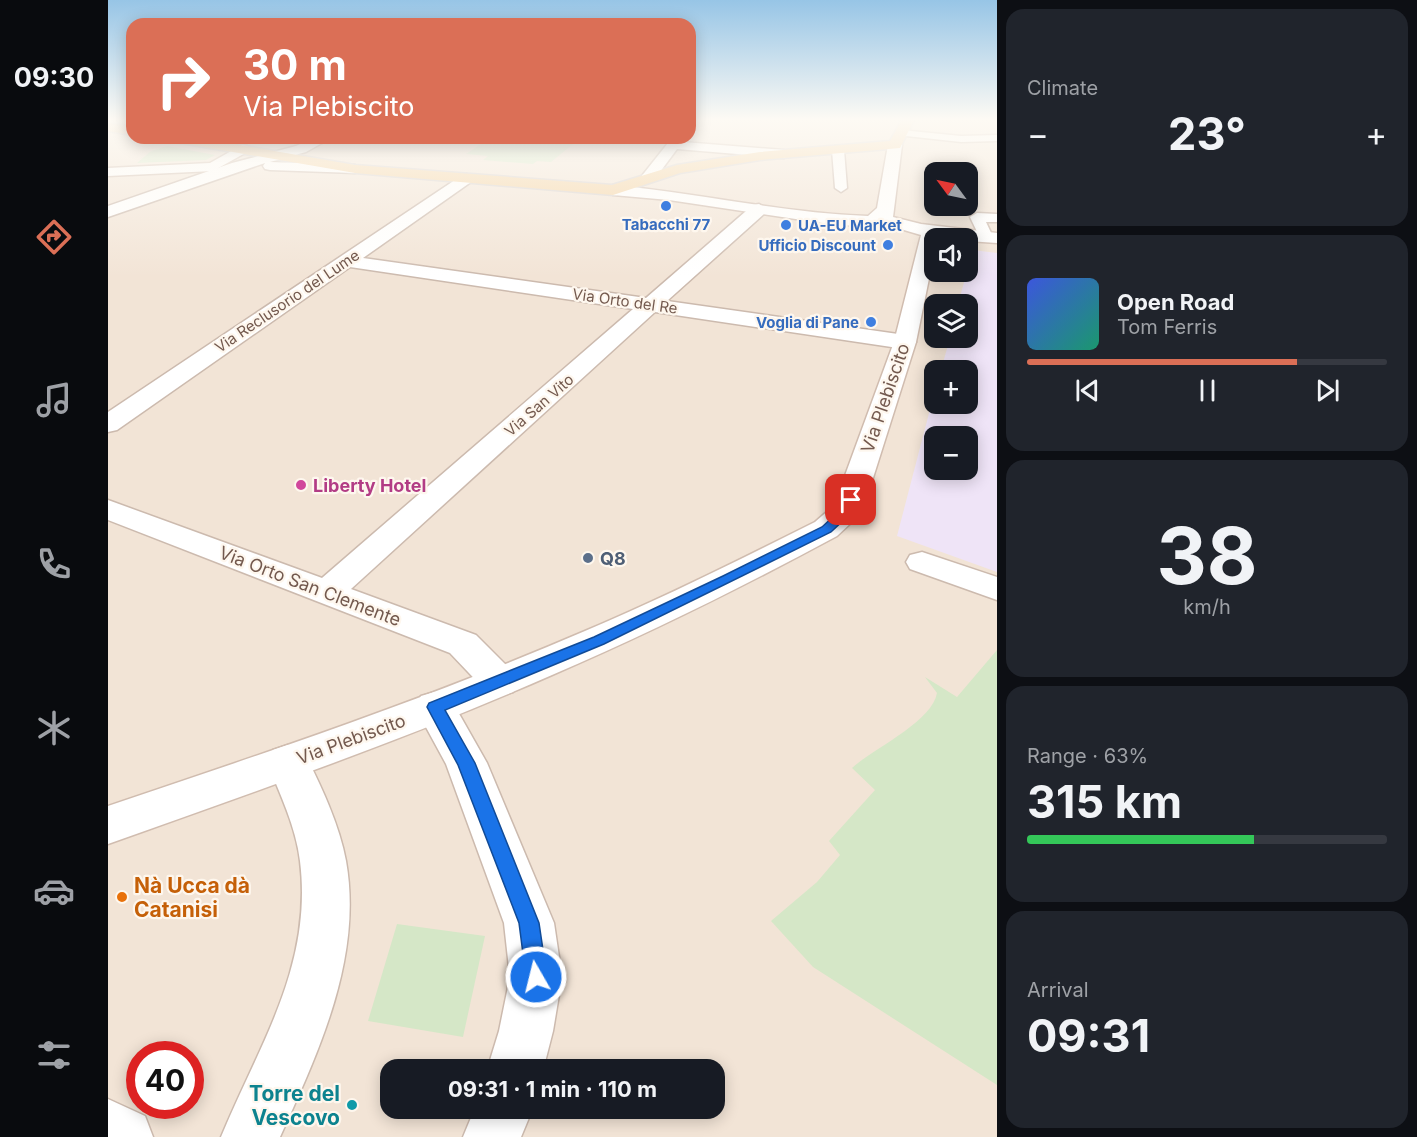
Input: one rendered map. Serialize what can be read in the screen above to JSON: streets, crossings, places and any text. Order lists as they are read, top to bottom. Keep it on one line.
{"streets":{"street":["Via Reclusorio del Lume","Via Orto del Re","Via Plebiscito","Via San Vito","Via Orto San Clemente"]},"crossings":[["Via Reclusorio del Lume","Via Orto del Re"],["Via Orto del Re","Via Plebiscito"],["Via Orto del Re","Via San Vito"],["Via Plebiscito","Via Orto San Clemente"],["Via San Vito","Via Orto San Clemente"]],"places":["Tabacchi 77","UA-EU Market","Ufficio Discount","Voglia di Pane","Liberty Hotel","Q8","Nà Ucca dà Catanisi","Torre del Vescovo"],"north":"top left","page":{"tabs":"09:30","tile":["Climate",["38","km/h"],["Range · 63%","315 km"],["Arrival","09:31"]],"turn":["30 m","Via Plebiscito"],"heat":["−","23°","+"],"map_buttons":["+","−"],"song":["Open Road","Tom Ferris"],"limit":"40","trip":"09:31 · 1 min · 110 m"}}
